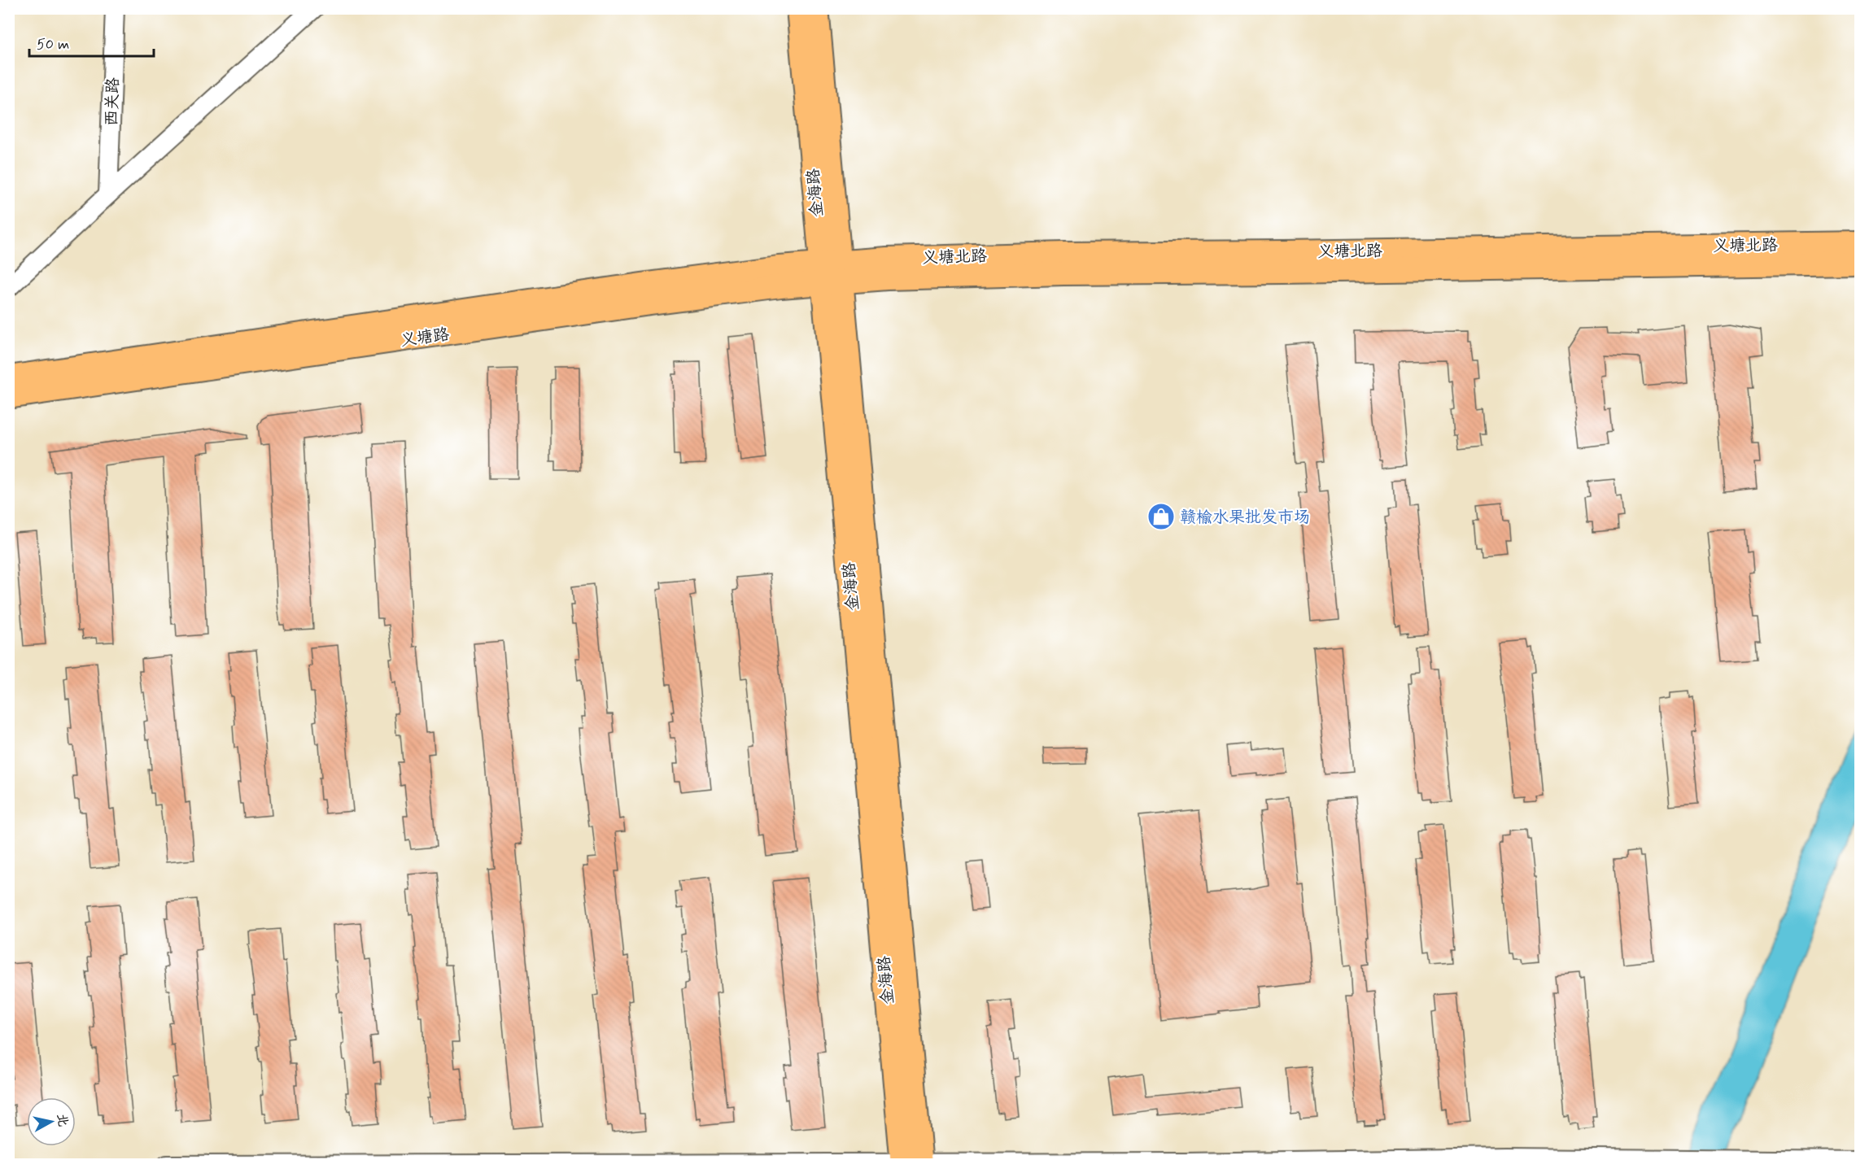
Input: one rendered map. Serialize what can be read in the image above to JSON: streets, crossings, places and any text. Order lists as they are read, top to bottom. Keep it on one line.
{"streets":{"main road":["金海路","义塘北路","义塘路"],"street":["西关路"]},"crossings":[["金海路","义塘北路"],["金海路","义塘路"],["义塘北路","义塘路"]],"places":{"shop":["赣榆水果批发市场"]},"scale_bar":"50 m","north":"right"}
